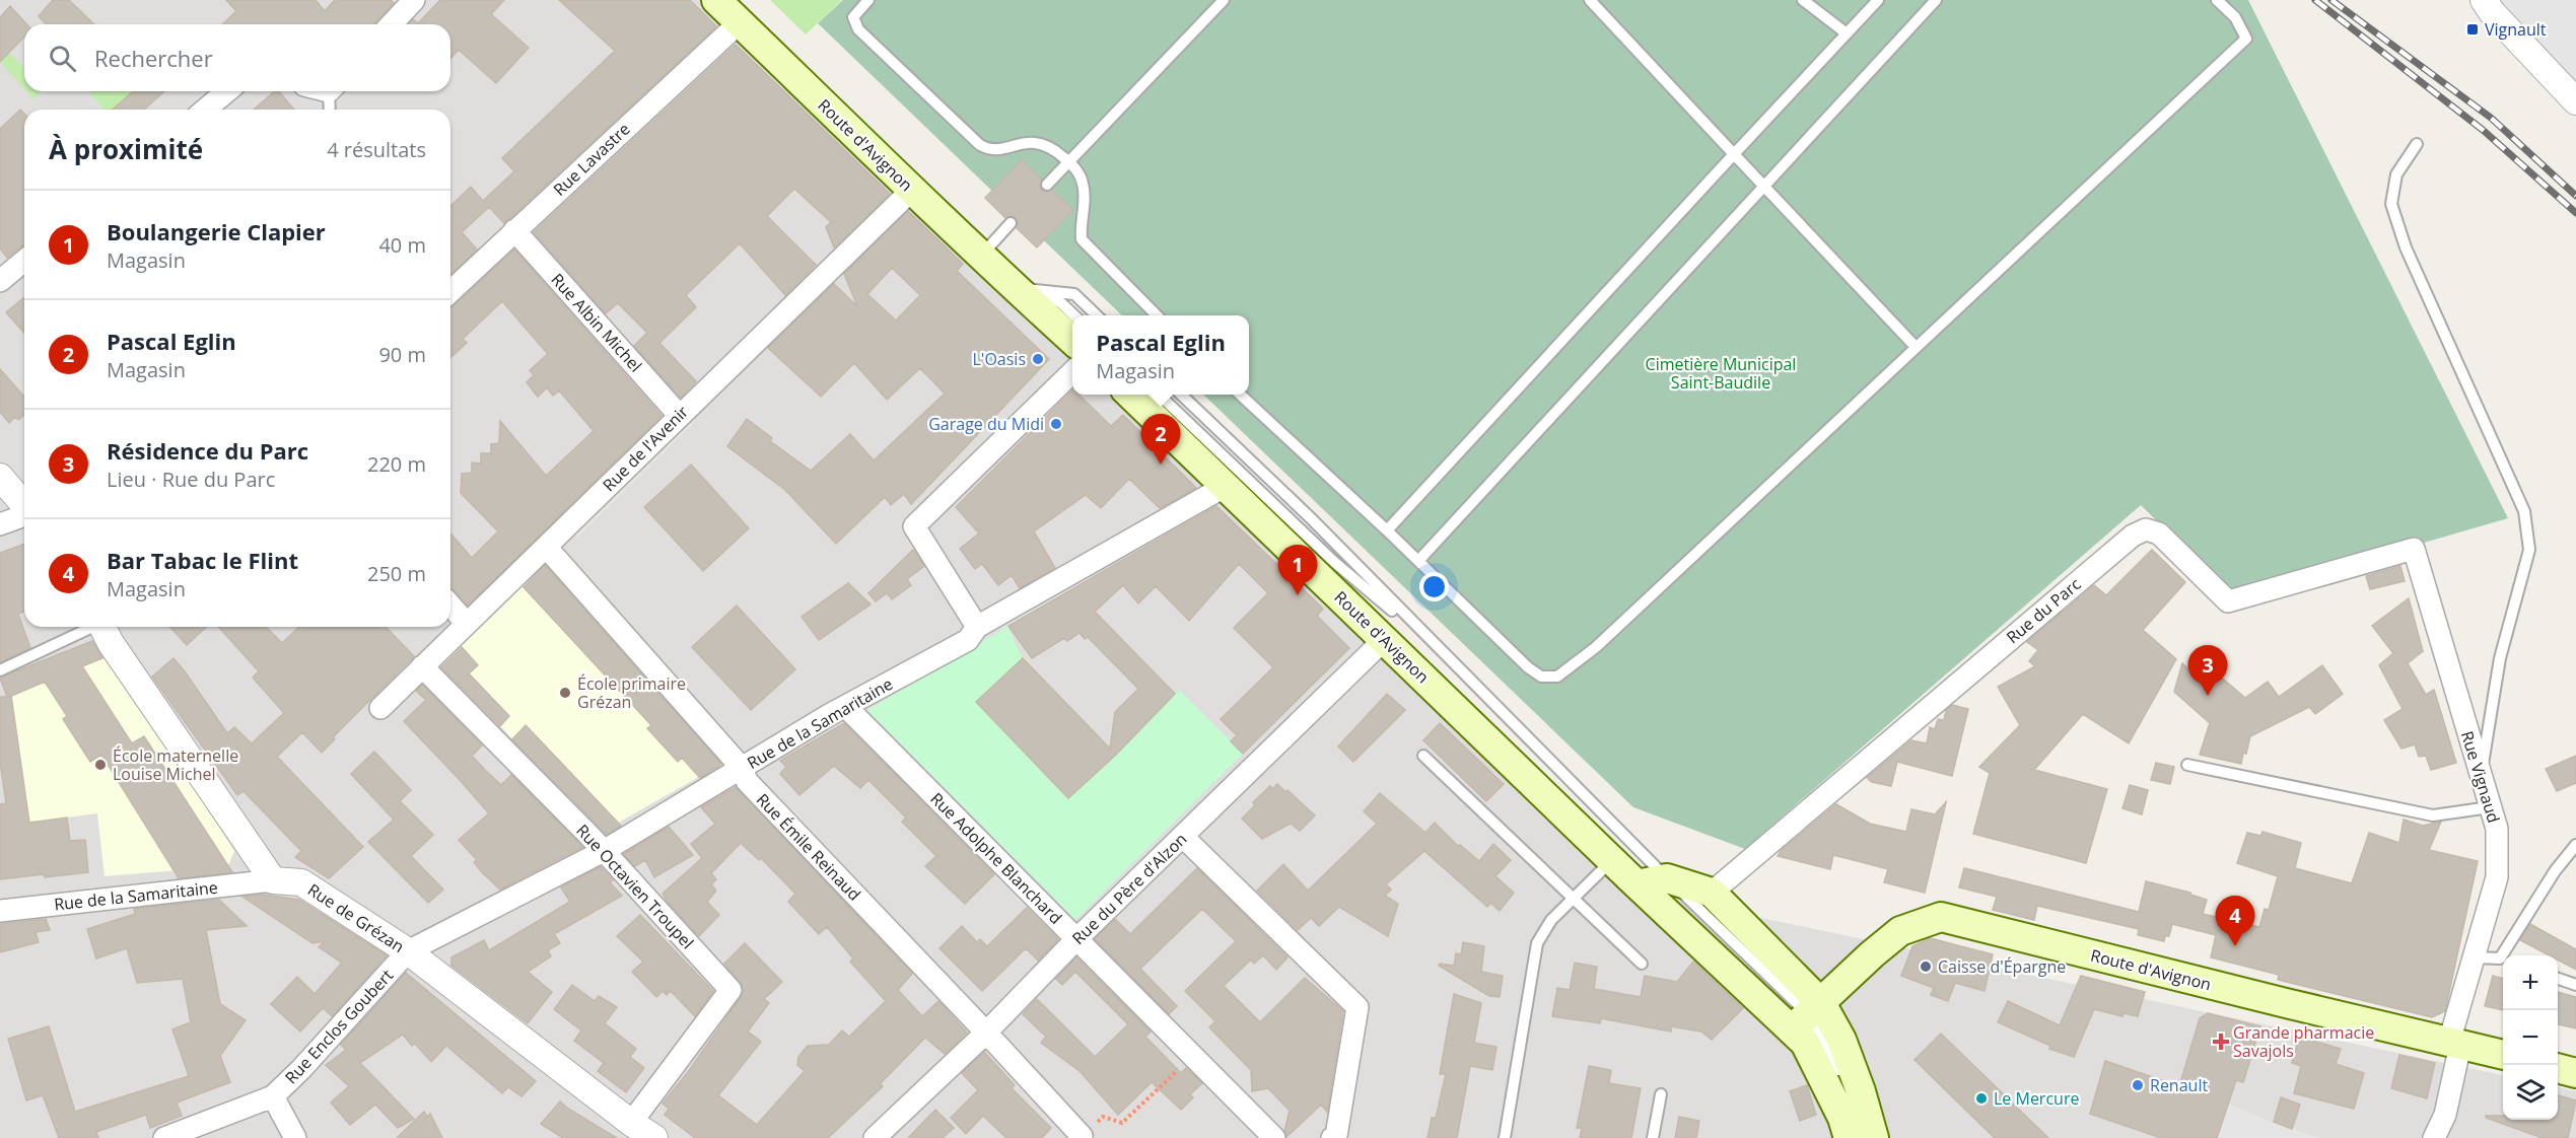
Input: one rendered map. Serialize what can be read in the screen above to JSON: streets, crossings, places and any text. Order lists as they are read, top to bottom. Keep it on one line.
{"streets":{"main road":["Route d'Avignon"],"street":["Rue Lavastre","Rue Albin Michel","Rue de l'Avenir","Rue du Parc","Rue de la Samaritaine","Rue Vignaud","Rue Émile Reinaud","Rue Adolphe Blanchard","Rue Octavien Troupel","Rue du Père d'Alzon","Rue de Grézan","Rue Enclos Goubert"]},"crossings":[["Route d'Avignon","Rue Lavastre"],["Route d'Avignon","Rue de l'Avenir"],["Route d'Avignon","Rue de la Samaritaine"],["Route d'Avignon","Rue Vignaud"],["Route d'Avignon","Rue du Père d'Alzon"],["Rue Lavastre","Rue Albin Michel"],["Rue Albin Michel","Rue de l'Avenir"],["Rue de l'Avenir","Rue Émile Reinaud"],["Rue de l'Avenir","Rue Octavien Troupel"],["Rue du Parc","Rue Vignaud"],["Rue de la Samaritaine","Rue Émile Reinaud"],["Rue de la Samaritaine","Rue Adolphe Blanchard"],["Rue de la Samaritaine","Rue Octavien Troupel"],["Rue de la Samaritaine","Rue de Grézan"],["Rue de la Samaritaine","Rue Enclos Goubert"],["Rue Émile Reinaud","Rue du Père d'Alzon"],["Rue Adolphe Blanchard","Rue du Père d'Alzon"],["Rue Octavien Troupel","Rue de Grézan"],["Rue de Grézan","Rue Enclos Goubert"]],"parks":["Cimetière Municipal Saint-Baudile"],"places":{"transit":["Vignault"],"other":["L'Oasis","Garage du Midi","École primaire Grézan","École maternelle Louise Michel","Caisse d'Épargne","Renault","Le Mercure"],"health":["Grande pharmacie Savajols"]},"page":{"search":"Rechercher","heading":["À proximité","4 résultats"],"list":[{"mark":"1","name":"Boulangerie Clapier","note":"Magasin","value":"40 m"},{"mark":"2","name":"Pascal Eglin","note":"Magasin","value":"90 m"},{"mark":"3","name":"Résidence du Parc","note":"Lieu · Rue du Parc","value":"220 m"},{"mark":"4","name":"Bar Tabac le Flint","note":"Magasin","value":"250 m"}],"popup":["Pascal Eglin","Magasin"],"pins":["2","1","3","4"],"map_buttons":["+","−"]}}
